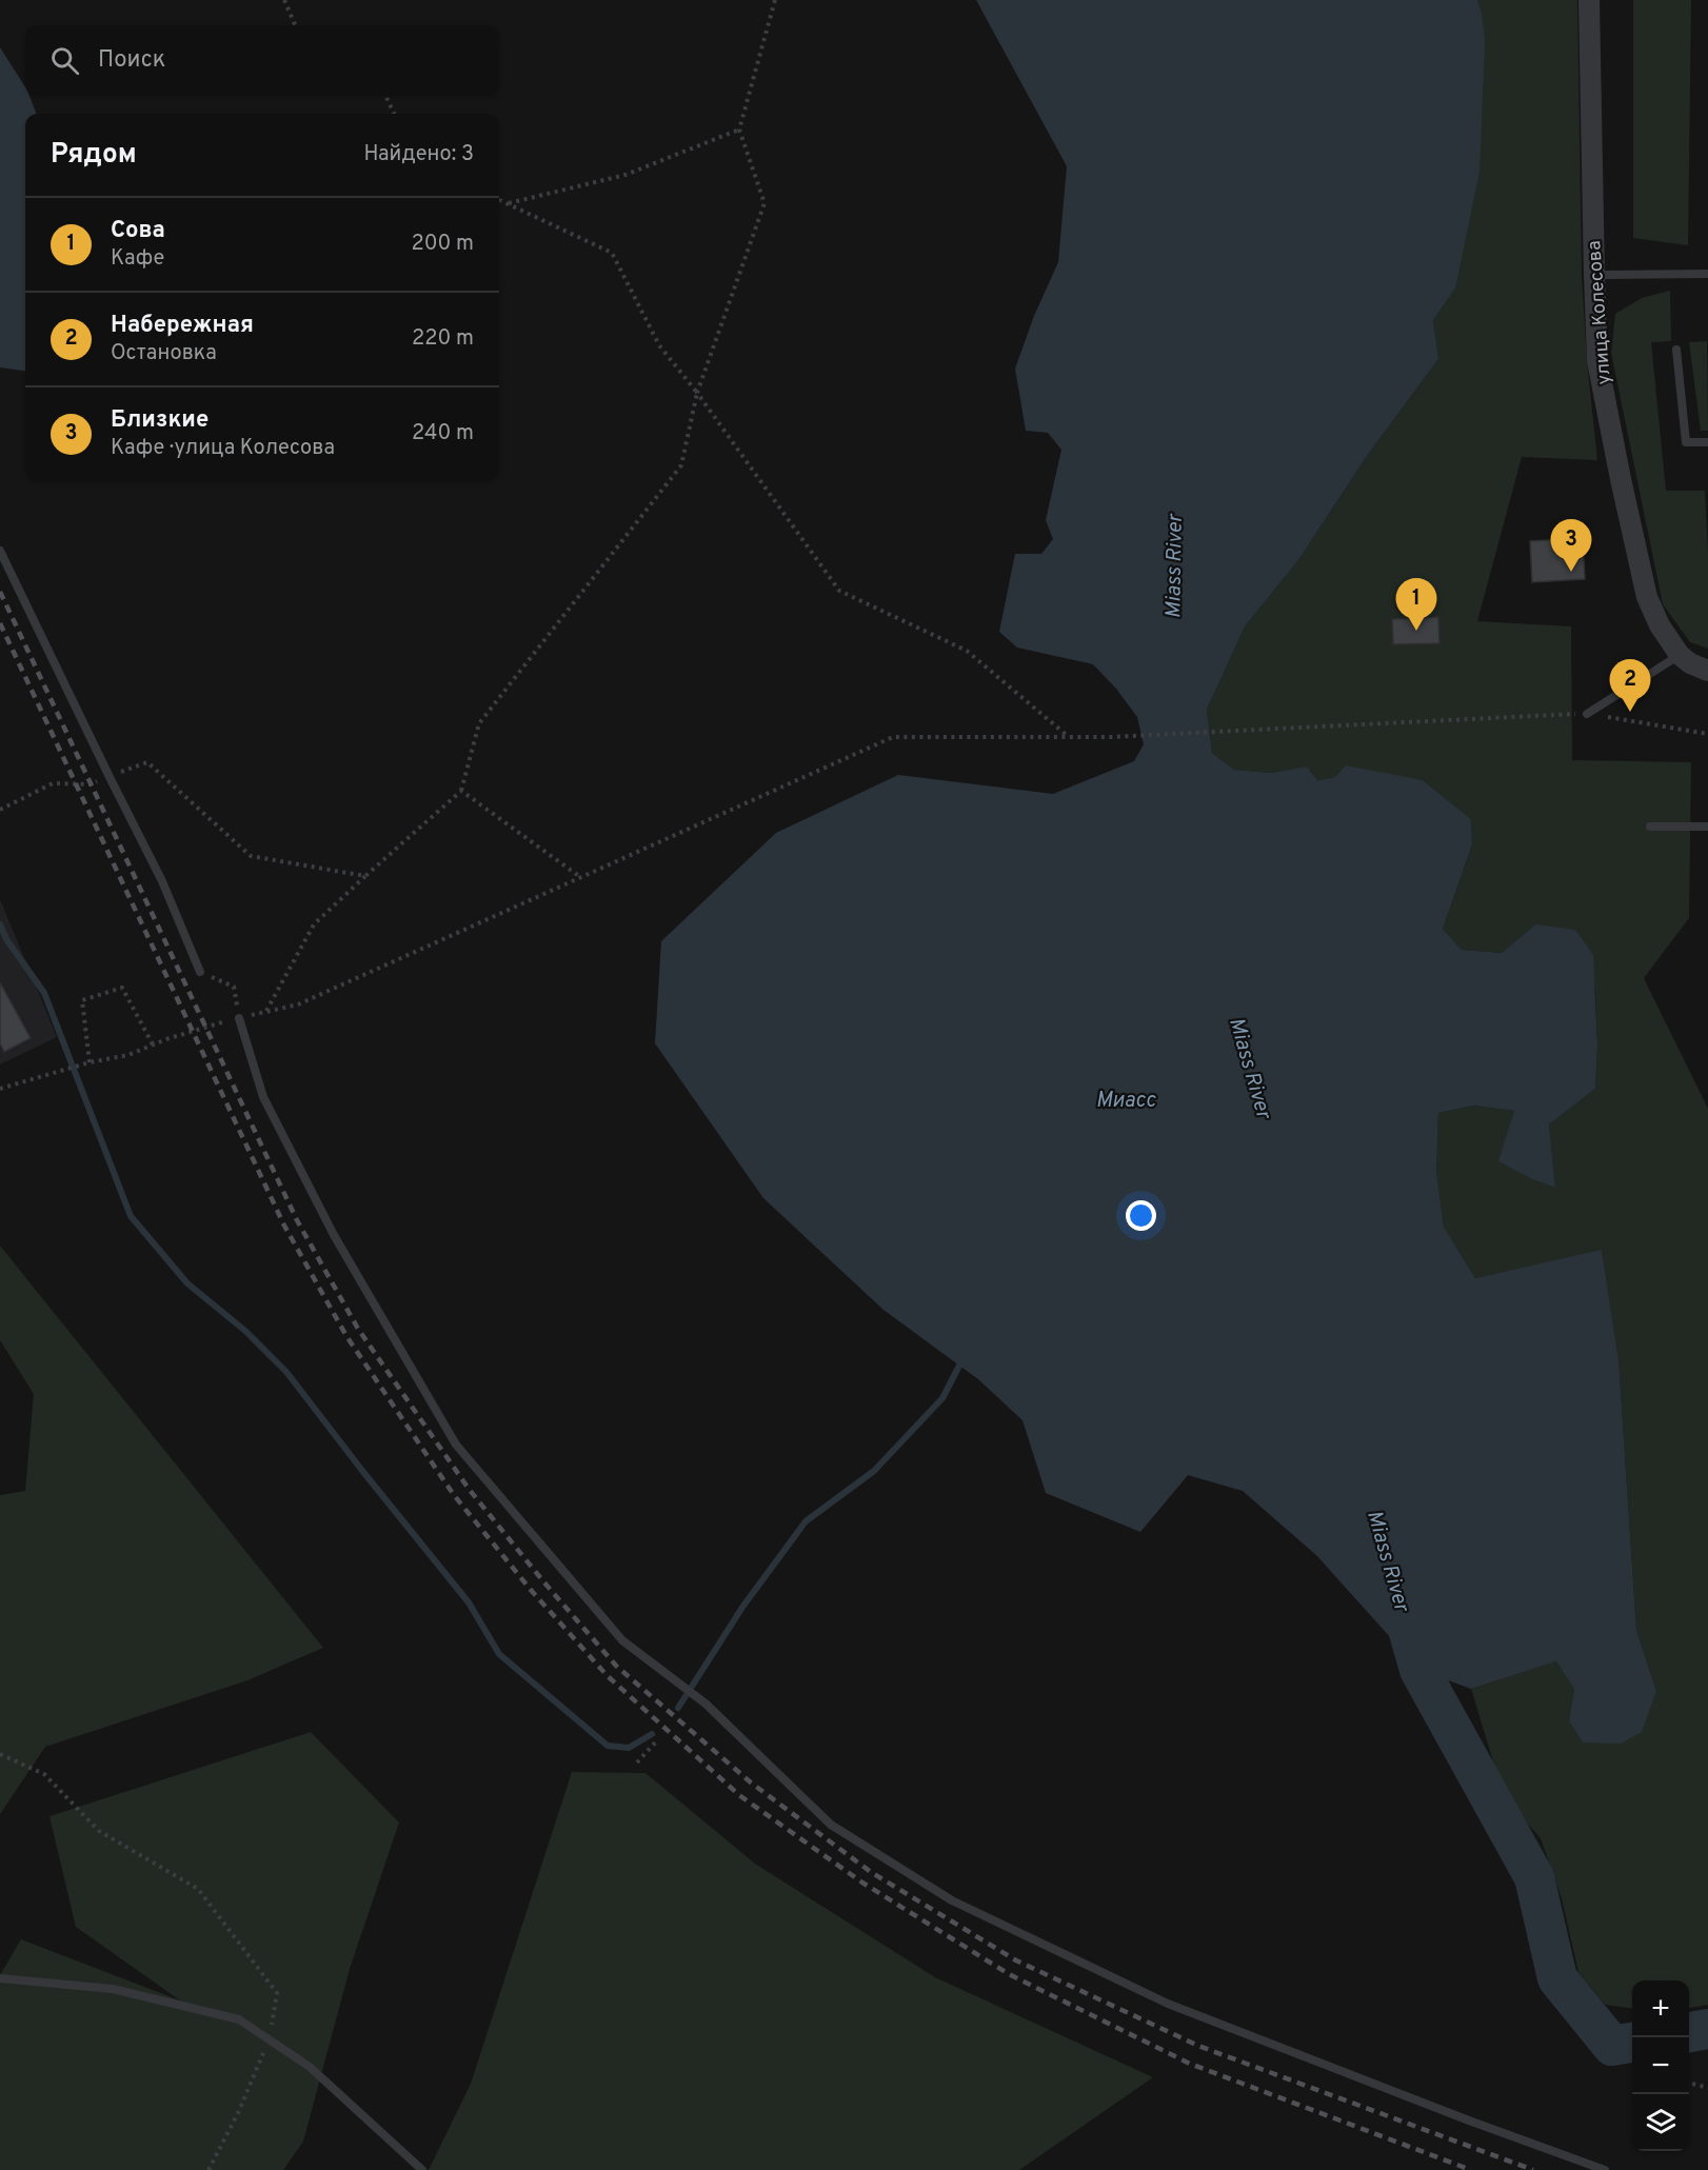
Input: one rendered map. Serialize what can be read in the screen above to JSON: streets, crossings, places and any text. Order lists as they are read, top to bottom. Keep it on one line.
{"streets":{"street":["улица Колесова"]},"water":["Miass River","Миасс"],"page":{"search":"Поиск","heading":["Рядом","Найдено: 3"],"list":[{"mark":"1","name":"Сова","note":"Кафе","value":"200 m"},{"mark":"2","name":"Набережная","note":"Остановка","value":"220 m"},{"mark":"3","name":"Близкие","note":"Кафе · улица Колесова","value":"240 m"}],"pins":["3","1","2"],"map_buttons":["+","−"]}}
